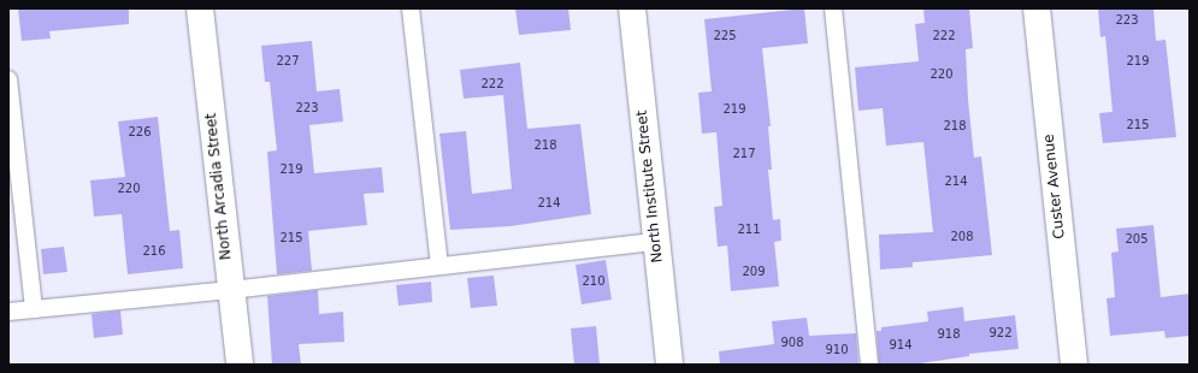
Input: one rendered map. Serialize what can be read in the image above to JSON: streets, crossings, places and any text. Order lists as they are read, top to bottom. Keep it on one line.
{"streets":{"street":["North Arcadia Street","North Institute Street","Custer Avenue"]},"house_numbers":["223","225","222","227","219","220","222","223","219","215","218","226","218","217","219","214","220","214","211","208","215","205","216","209","210","922","918","908","914","910"]}
